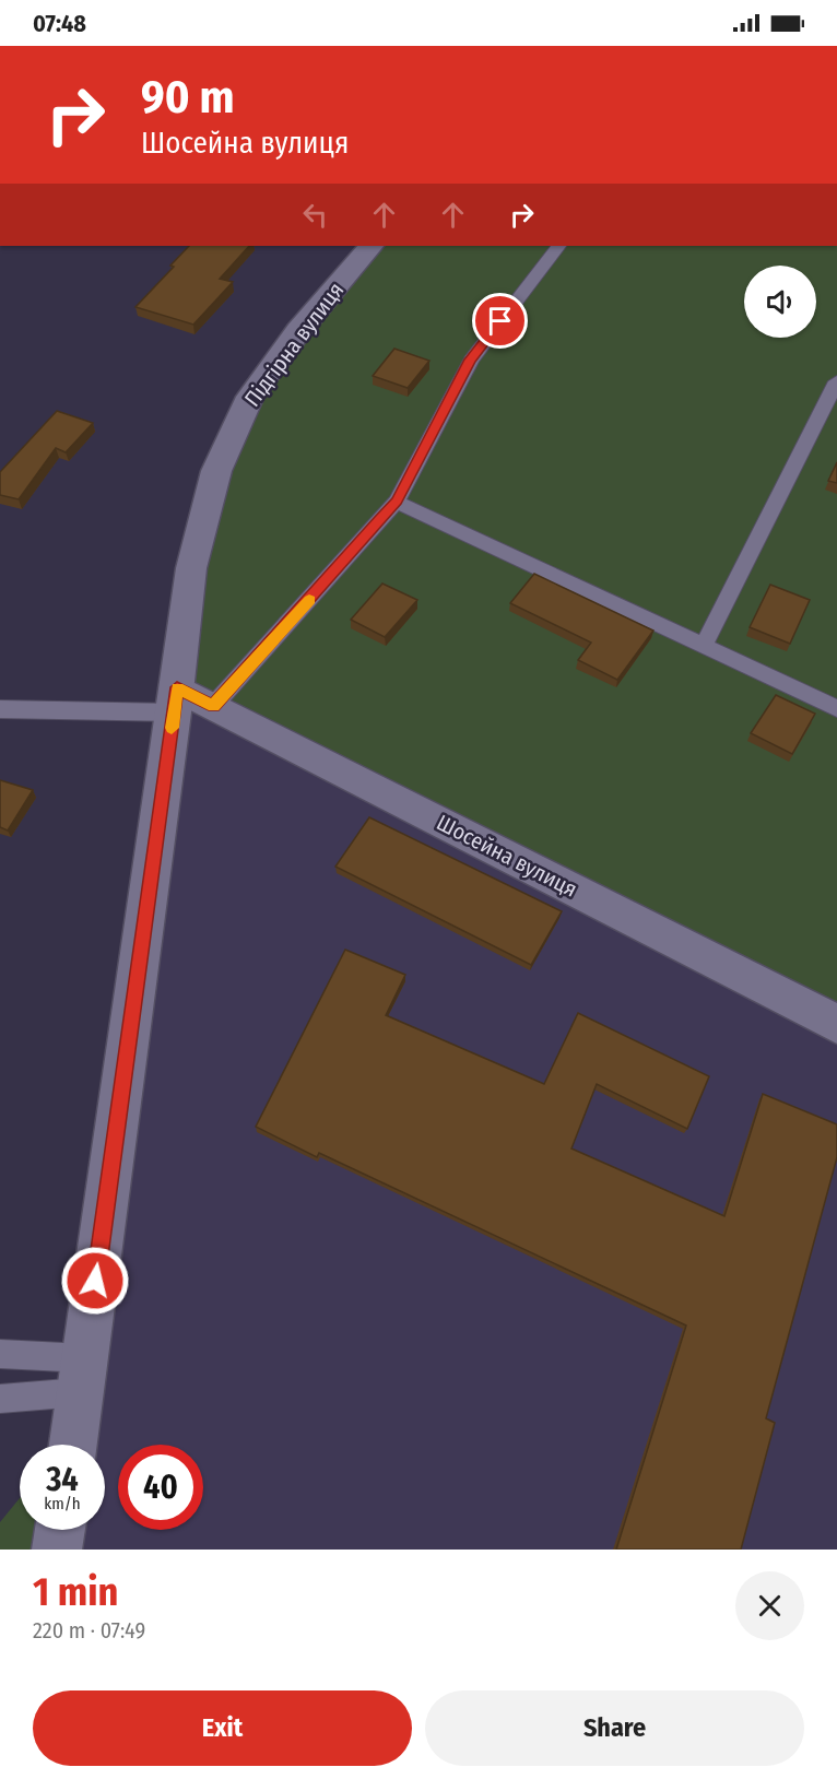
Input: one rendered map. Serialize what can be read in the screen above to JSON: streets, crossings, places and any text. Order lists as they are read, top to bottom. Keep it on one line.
{"streets":{"street":["Підгірна вулиця","Шосейна вулиця"]},"crossings":[["Підгірна вулиця","Шосейна вулиця"]],"page":{"status":"07:48","turn":["90 m","Шосейна вулиця"],"speed":"34 km/h","limit":"40","heading":["1 min","220 m · 07:49"],"buttons":["Exit","Share"]}}
